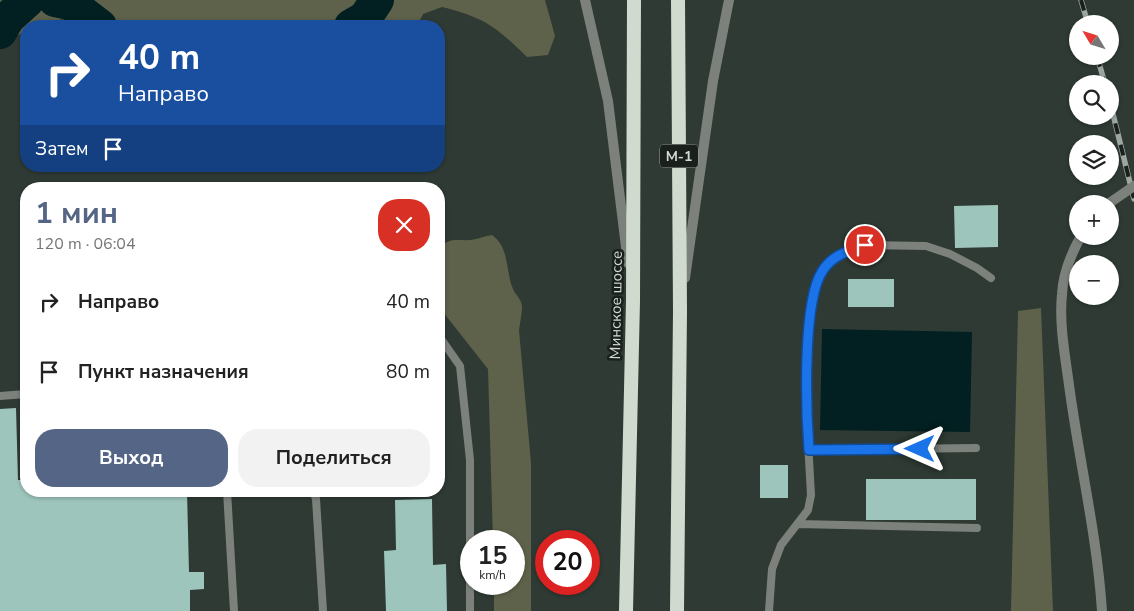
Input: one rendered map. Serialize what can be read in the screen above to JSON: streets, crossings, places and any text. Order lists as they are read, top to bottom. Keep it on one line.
{"streets":{"highway":["М-1","Минское шоссе"]},"north":"top left","page":{"map_buttons":["+","−"],"turn":["40 m","Направо"],"then":"Затем","heading":["1 мин","120 m · 06:04"],"list":[{"name":"Направо","value":"40 m"},{"name":"Пункт назначения","value":"80 m"}],"buttons":["Выход","Поделиться"],"speed":"15 km/h","limit":"20"}}
